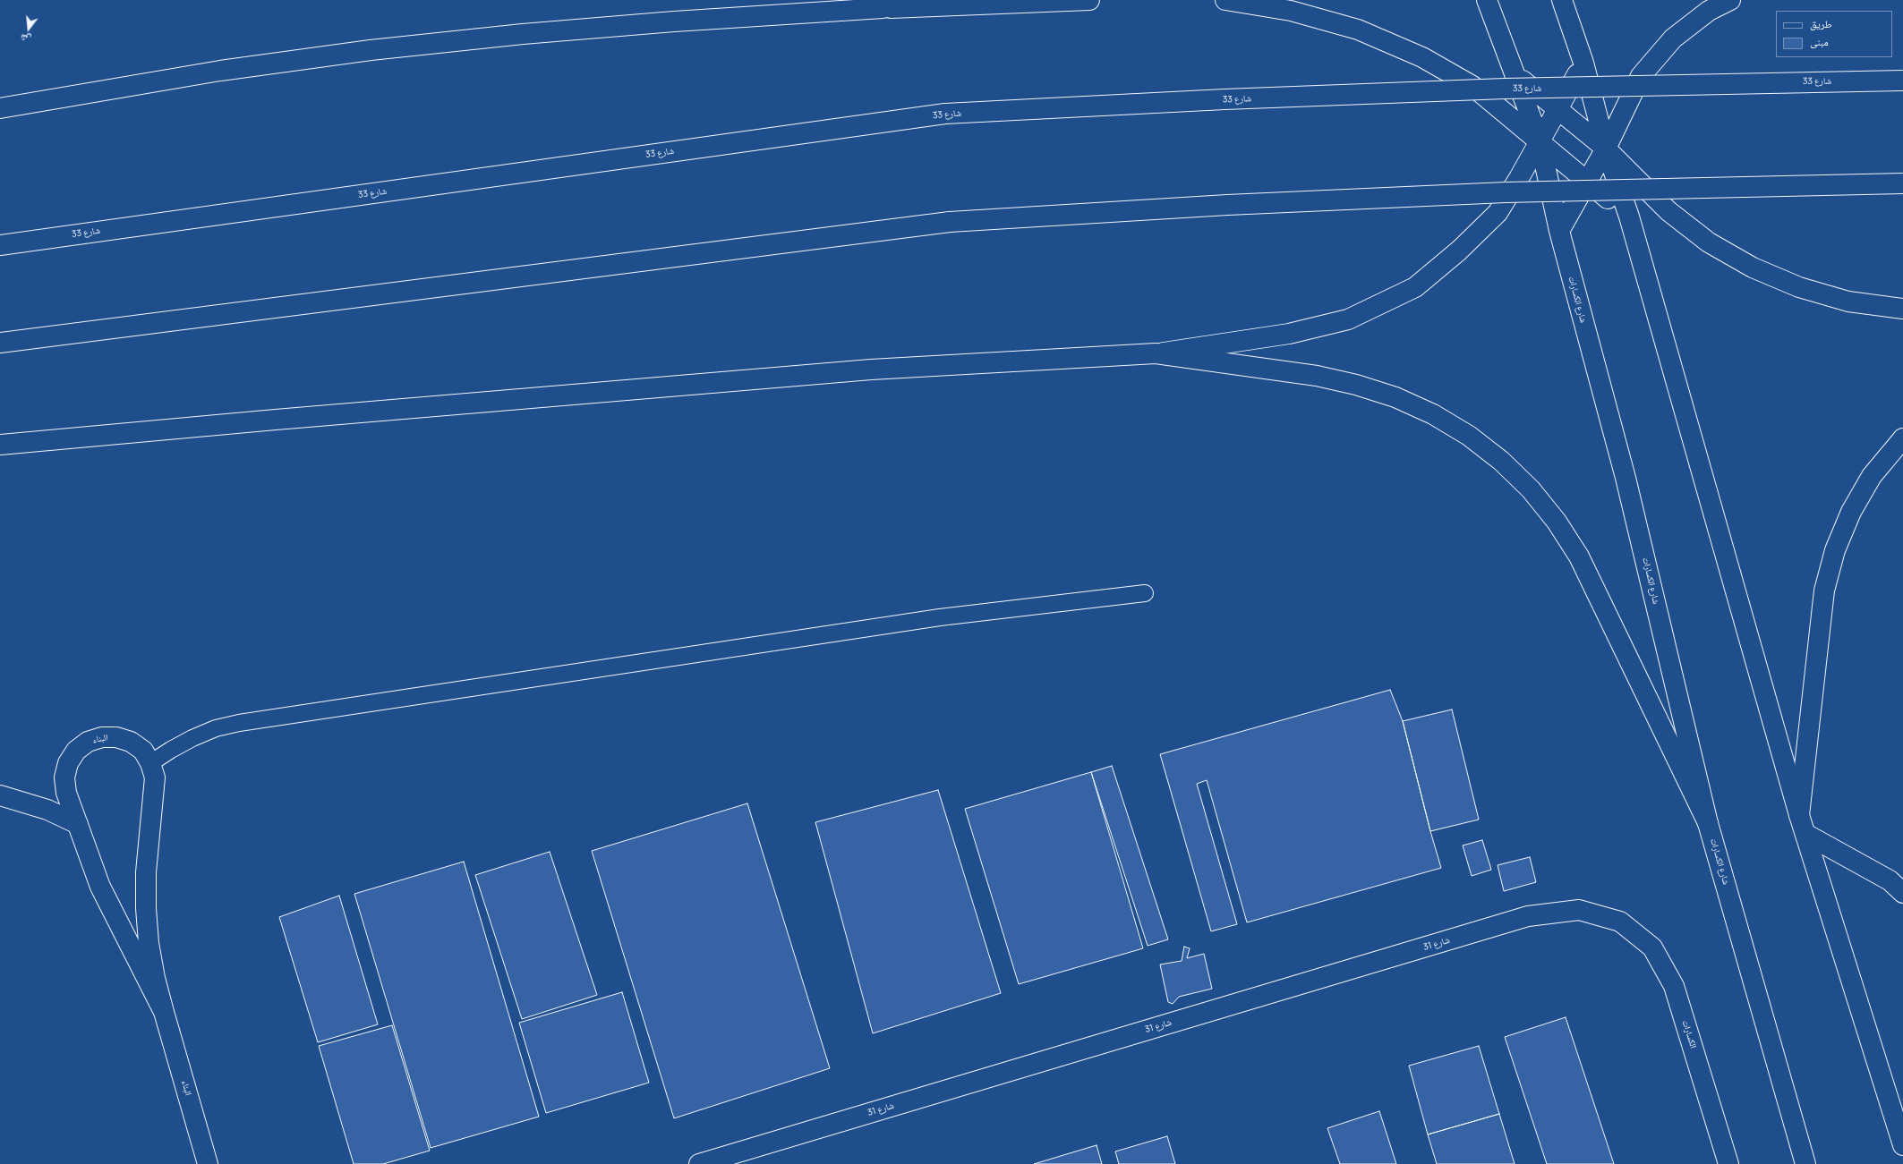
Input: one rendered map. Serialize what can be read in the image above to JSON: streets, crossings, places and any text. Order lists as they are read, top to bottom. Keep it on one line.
{"streets":{"main road":["شارع 33","شارع الكسارات","البناء","شارع 31","الكسارات"]},"crossings":[["شارع 31","الكسارات"]],"legend":["طريق","مبنى"],"north":"bottom"}
